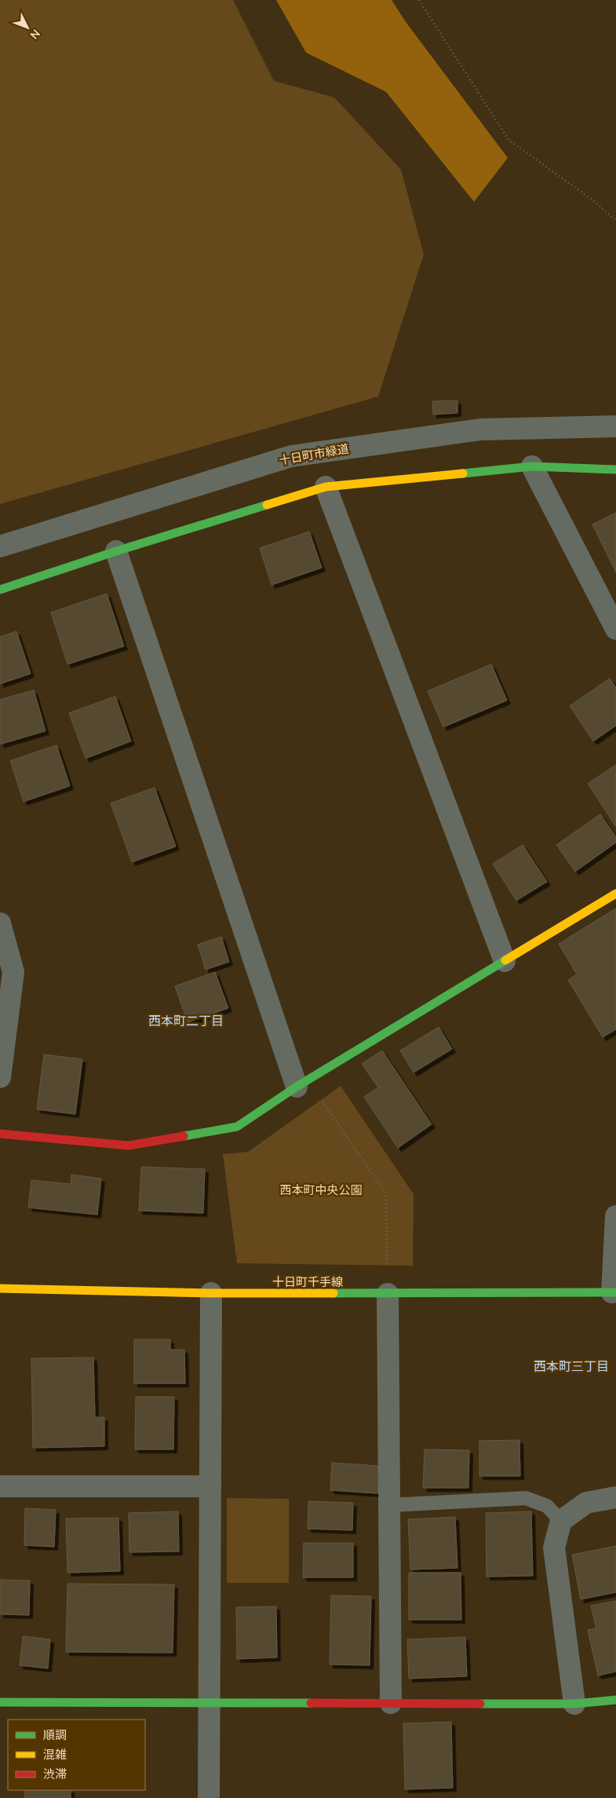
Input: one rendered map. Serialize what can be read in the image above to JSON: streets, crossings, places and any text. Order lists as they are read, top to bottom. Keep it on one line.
{"streets":{"street":["十日町市緑道","十日町千手線"]},"districts":["西本町二丁目","西本町三丁目"],"parks":["西本町中央公園"],"legend":["順調","混雑","渋滞"],"north":"bottom right"}
